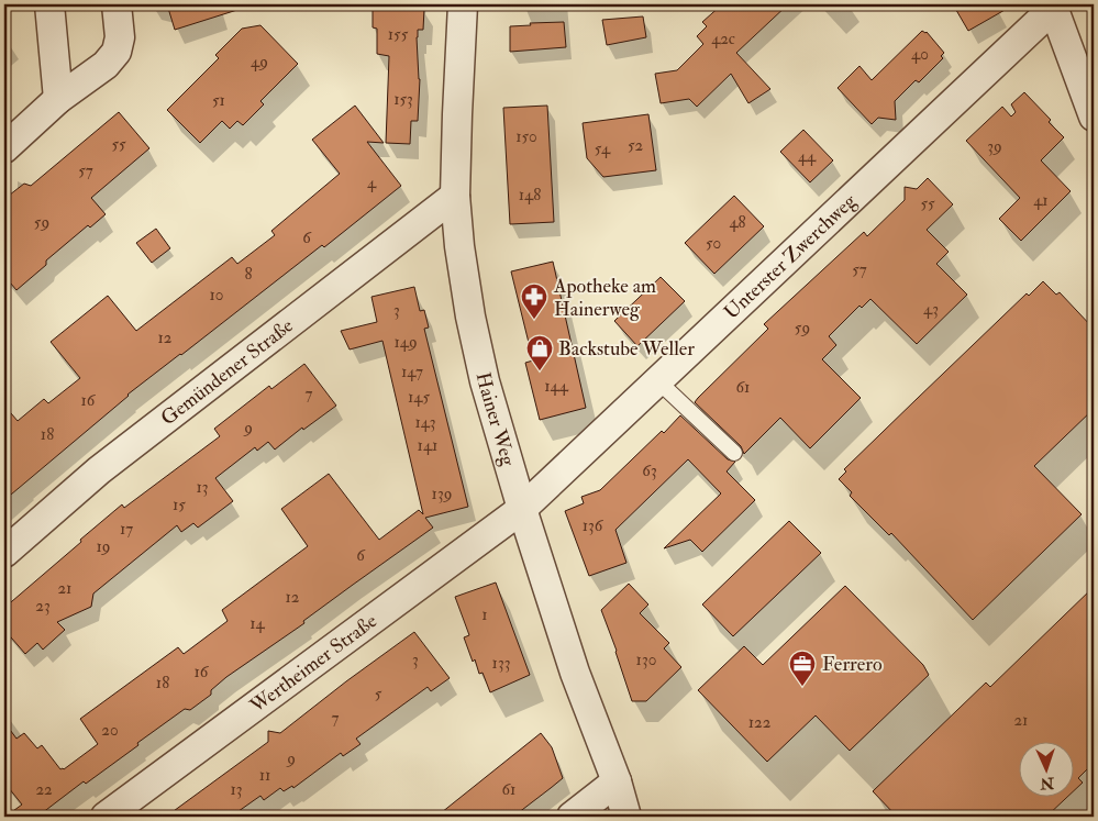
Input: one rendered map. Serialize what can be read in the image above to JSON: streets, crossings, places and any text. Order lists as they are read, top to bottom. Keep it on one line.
{"streets":{"street":["Unterster Zwerchweg","Gemündener Straße","Hainer Weg","Wertheimer Straße"]},"crossings":[["Unterster Zwerchweg","Hainer Weg"],["Unterster Zwerchweg","Wertheimer Straße"],["Gemündener Straße","Hainer Weg"],["Hainer Weg","Wertheimer Straße"]],"places":{"pharmacy":["Apotheke am Hainerweg"],"shop":["Backstube Weller"],"office":["Ferrero"]},"house_numbers":["155","42c","40","49","153","51","150","55","52","39","54","44","57","4","148","41","55","59","48","6","50","57","8","10","43","3","59","12","149","147","144","61","7","145","16","143","9","18","141","63","13","139","15","136","17","19","6","21","12","23","1","14","3","130","133","16","18","5","7","21","122","20","9","11","22","13","61"],"north":"bottom"}
